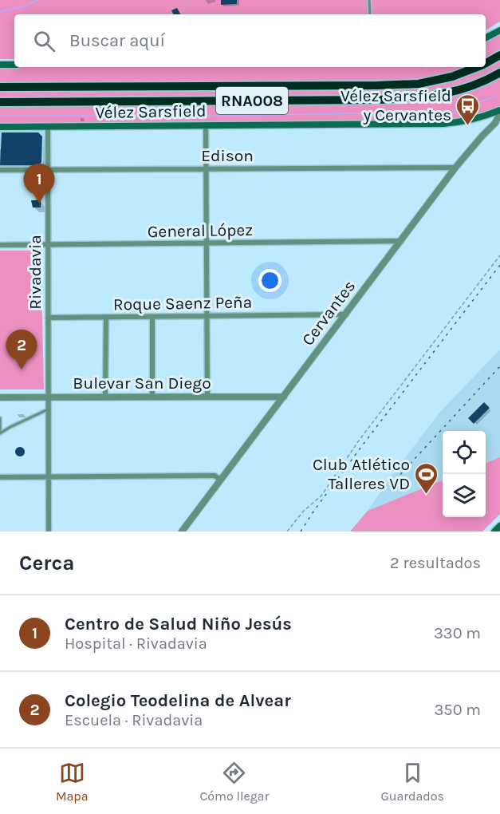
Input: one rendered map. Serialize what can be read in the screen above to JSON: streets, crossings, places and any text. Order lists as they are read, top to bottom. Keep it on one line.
{"streets":{"highway":["RNA008"],"main road":["Vélez Sarsfield"],"street":["Edison","General López","Rivadavia","Roque Saenz Peña","Cervantes","Bulevar San Diego"]},"crossings":[["Vélez Sarsfield","Rivadavia"],["Vélez Sarsfield","Cervantes"],["Edison","Rivadavia"],["Edison","Cervantes"],["General López","Rivadavia"],["General López","Cervantes"],["Rivadavia","Roque Saenz Peña"],["Rivadavia","Bulevar San Diego"],["Roque Saenz Peña","Cervantes"],["Cervantes","Bulevar San Diego"]],"places":{"bus stop":["Vélez Sarsfield y Cervantes"],"sports":["Club Atlético Talleres VD"]},"page":{"search":"Buscar aquí","pins":["1","2"],"heading":["Cerca","2 resultados"],"list":[{"mark":"1","name":"Centro de Salud Niño Jesús","note":"Hospital · Rivadavia","value":"330 m"},{"mark":"2","name":"Colegio Teodelina de Alvear","note":"Escuela · Rivadavia","value":"350 m"}],"nav":["Mapa","Cómo llegar","Guardados"]}}
